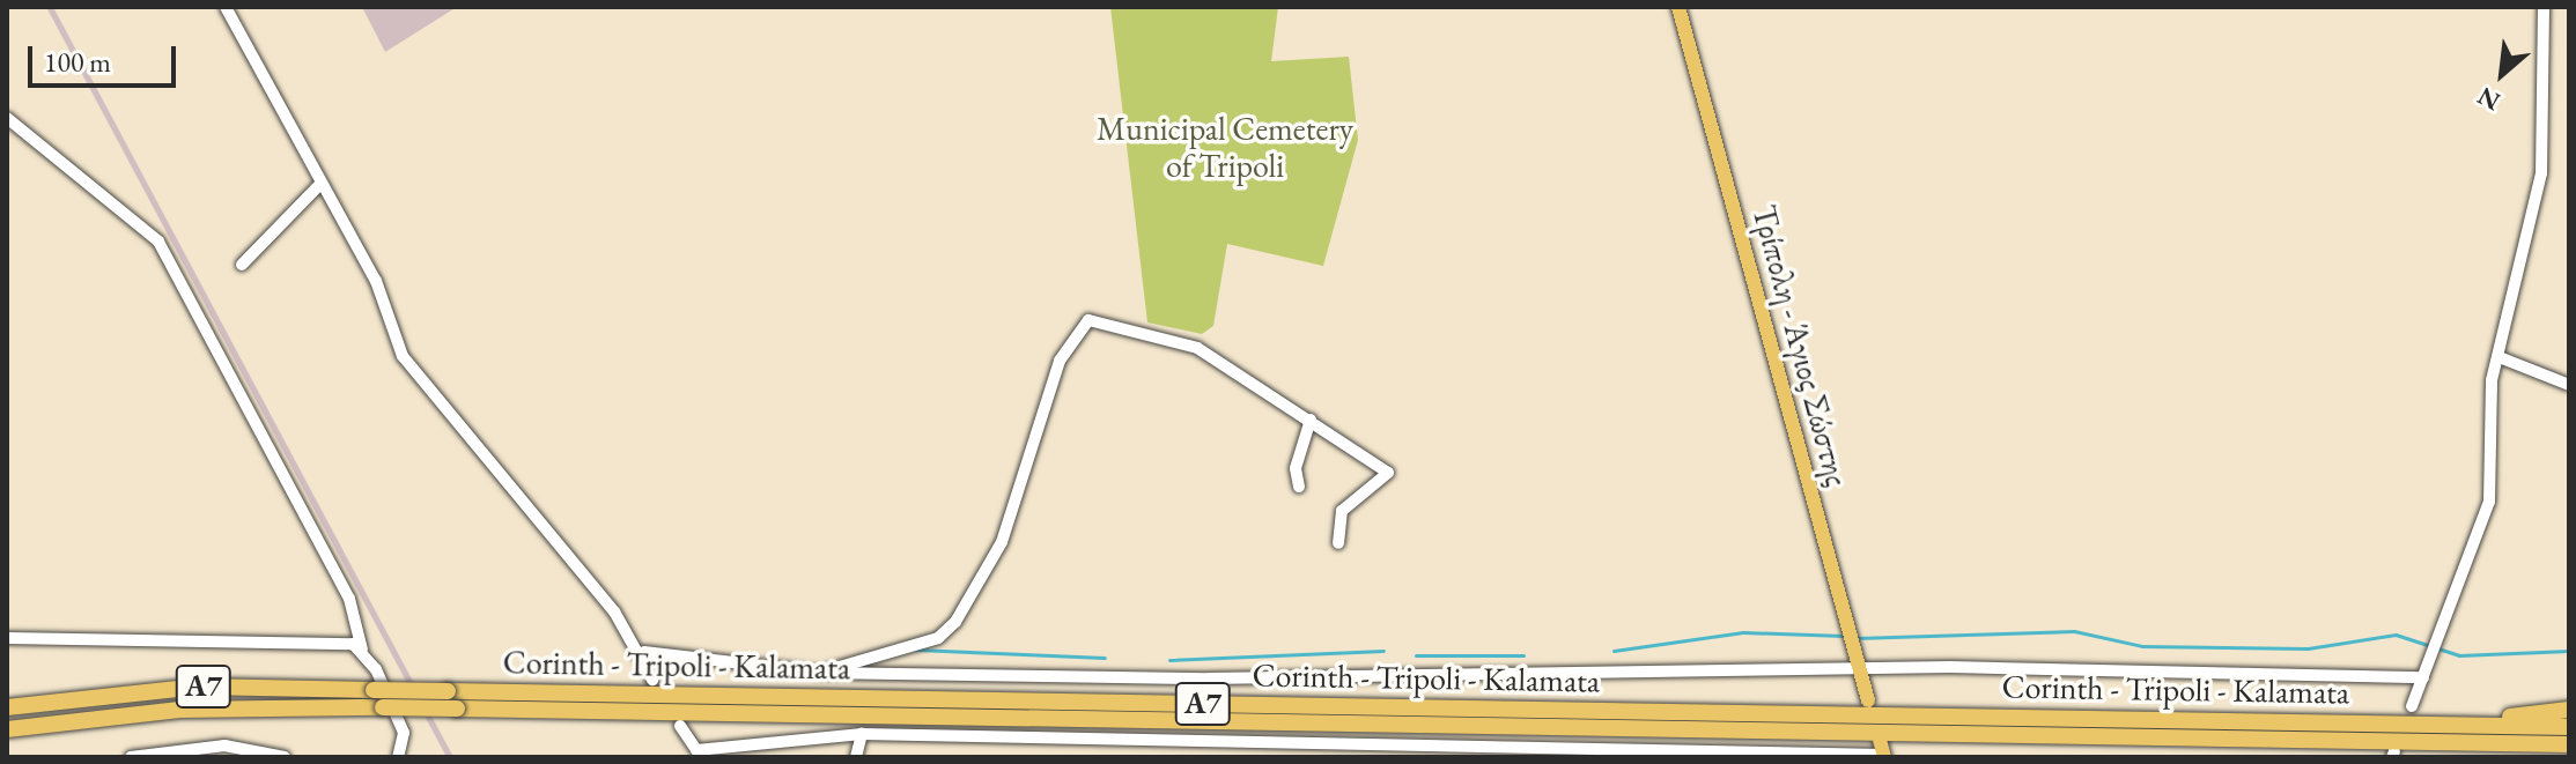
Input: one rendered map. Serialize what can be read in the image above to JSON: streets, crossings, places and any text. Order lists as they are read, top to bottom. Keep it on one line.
{"streets":{"highway":["Corinth - Tripoli - Kalamata","Α7"],"main road":["Τρίπολη - Άγιος Σώστης"]},"parks":["Municipal Cemetery of Tripoli"],"scale_bar":"100 m","north":"bottom left"}
